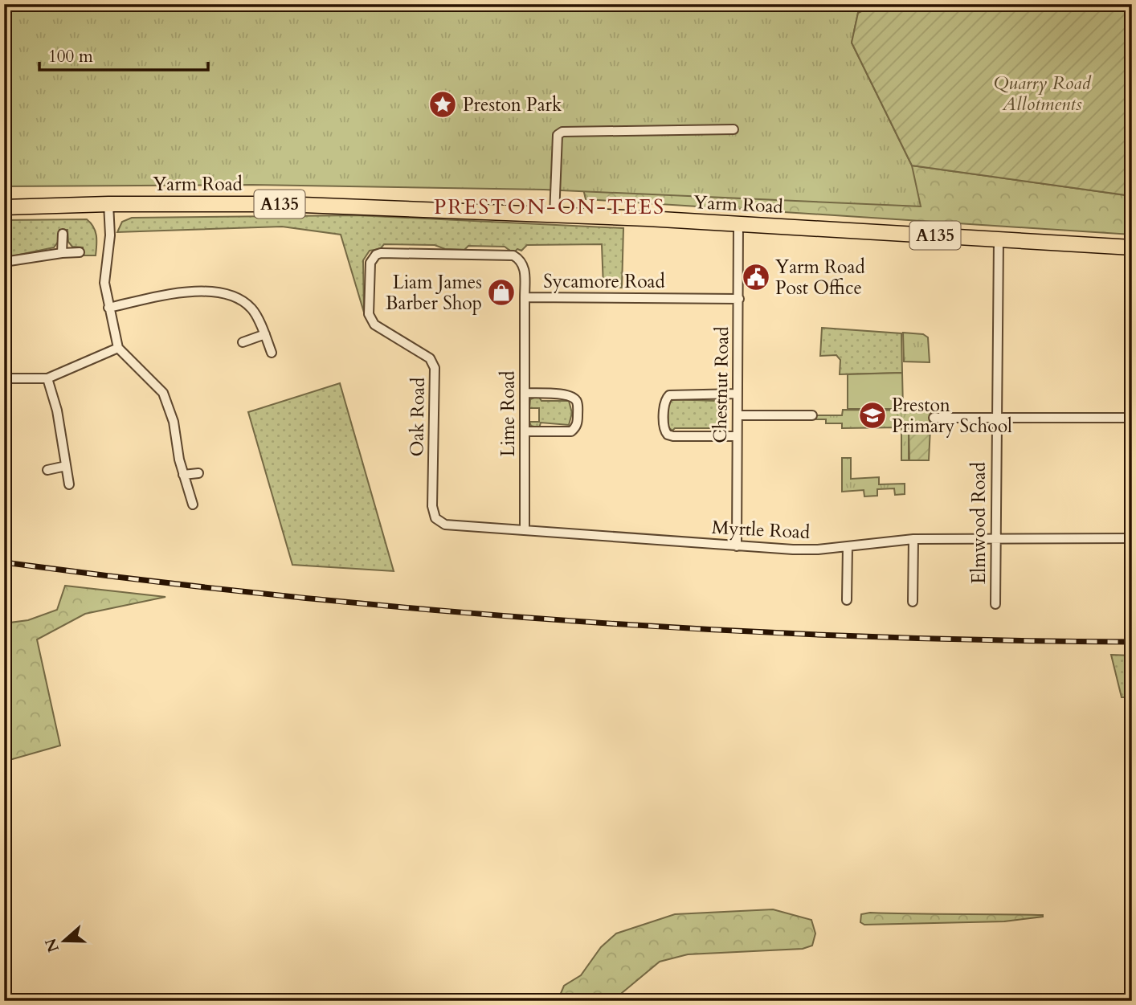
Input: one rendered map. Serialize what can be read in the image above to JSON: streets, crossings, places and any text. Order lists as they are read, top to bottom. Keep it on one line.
{"streets":{"main road":["Yarm Road","A135"],"street":["Sycamore Road","Chestnut Road","Lime Road","Oak Road","Elmwood Road","Myrtle Road"]},"crossings":[["Yarm Road","Chestnut Road"],["Yarm Road","Elmwood Road"],["Sycamore Road","Chestnut Road"],["Sycamore Road","Lime Road"],["Sycamore Road","Oak Road"],["Chestnut Road","Myrtle Road"],["Lime Road","Oak Road"],["Lime Road","Myrtle Road"],["Oak Road","Myrtle Road"],["Elmwood Road","Myrtle Road"]],"districts":["PRESTON-ON-TEES"],"parks":["Quarry Road Allotments"],"places":{"place":["Preston Park"],"public building":["Yarm Road Post Office"],"shop":["Liam James Barber Shop"],"school or university":["Preston Primary School"]},"scale_bar":"100 m","north":"left"}
